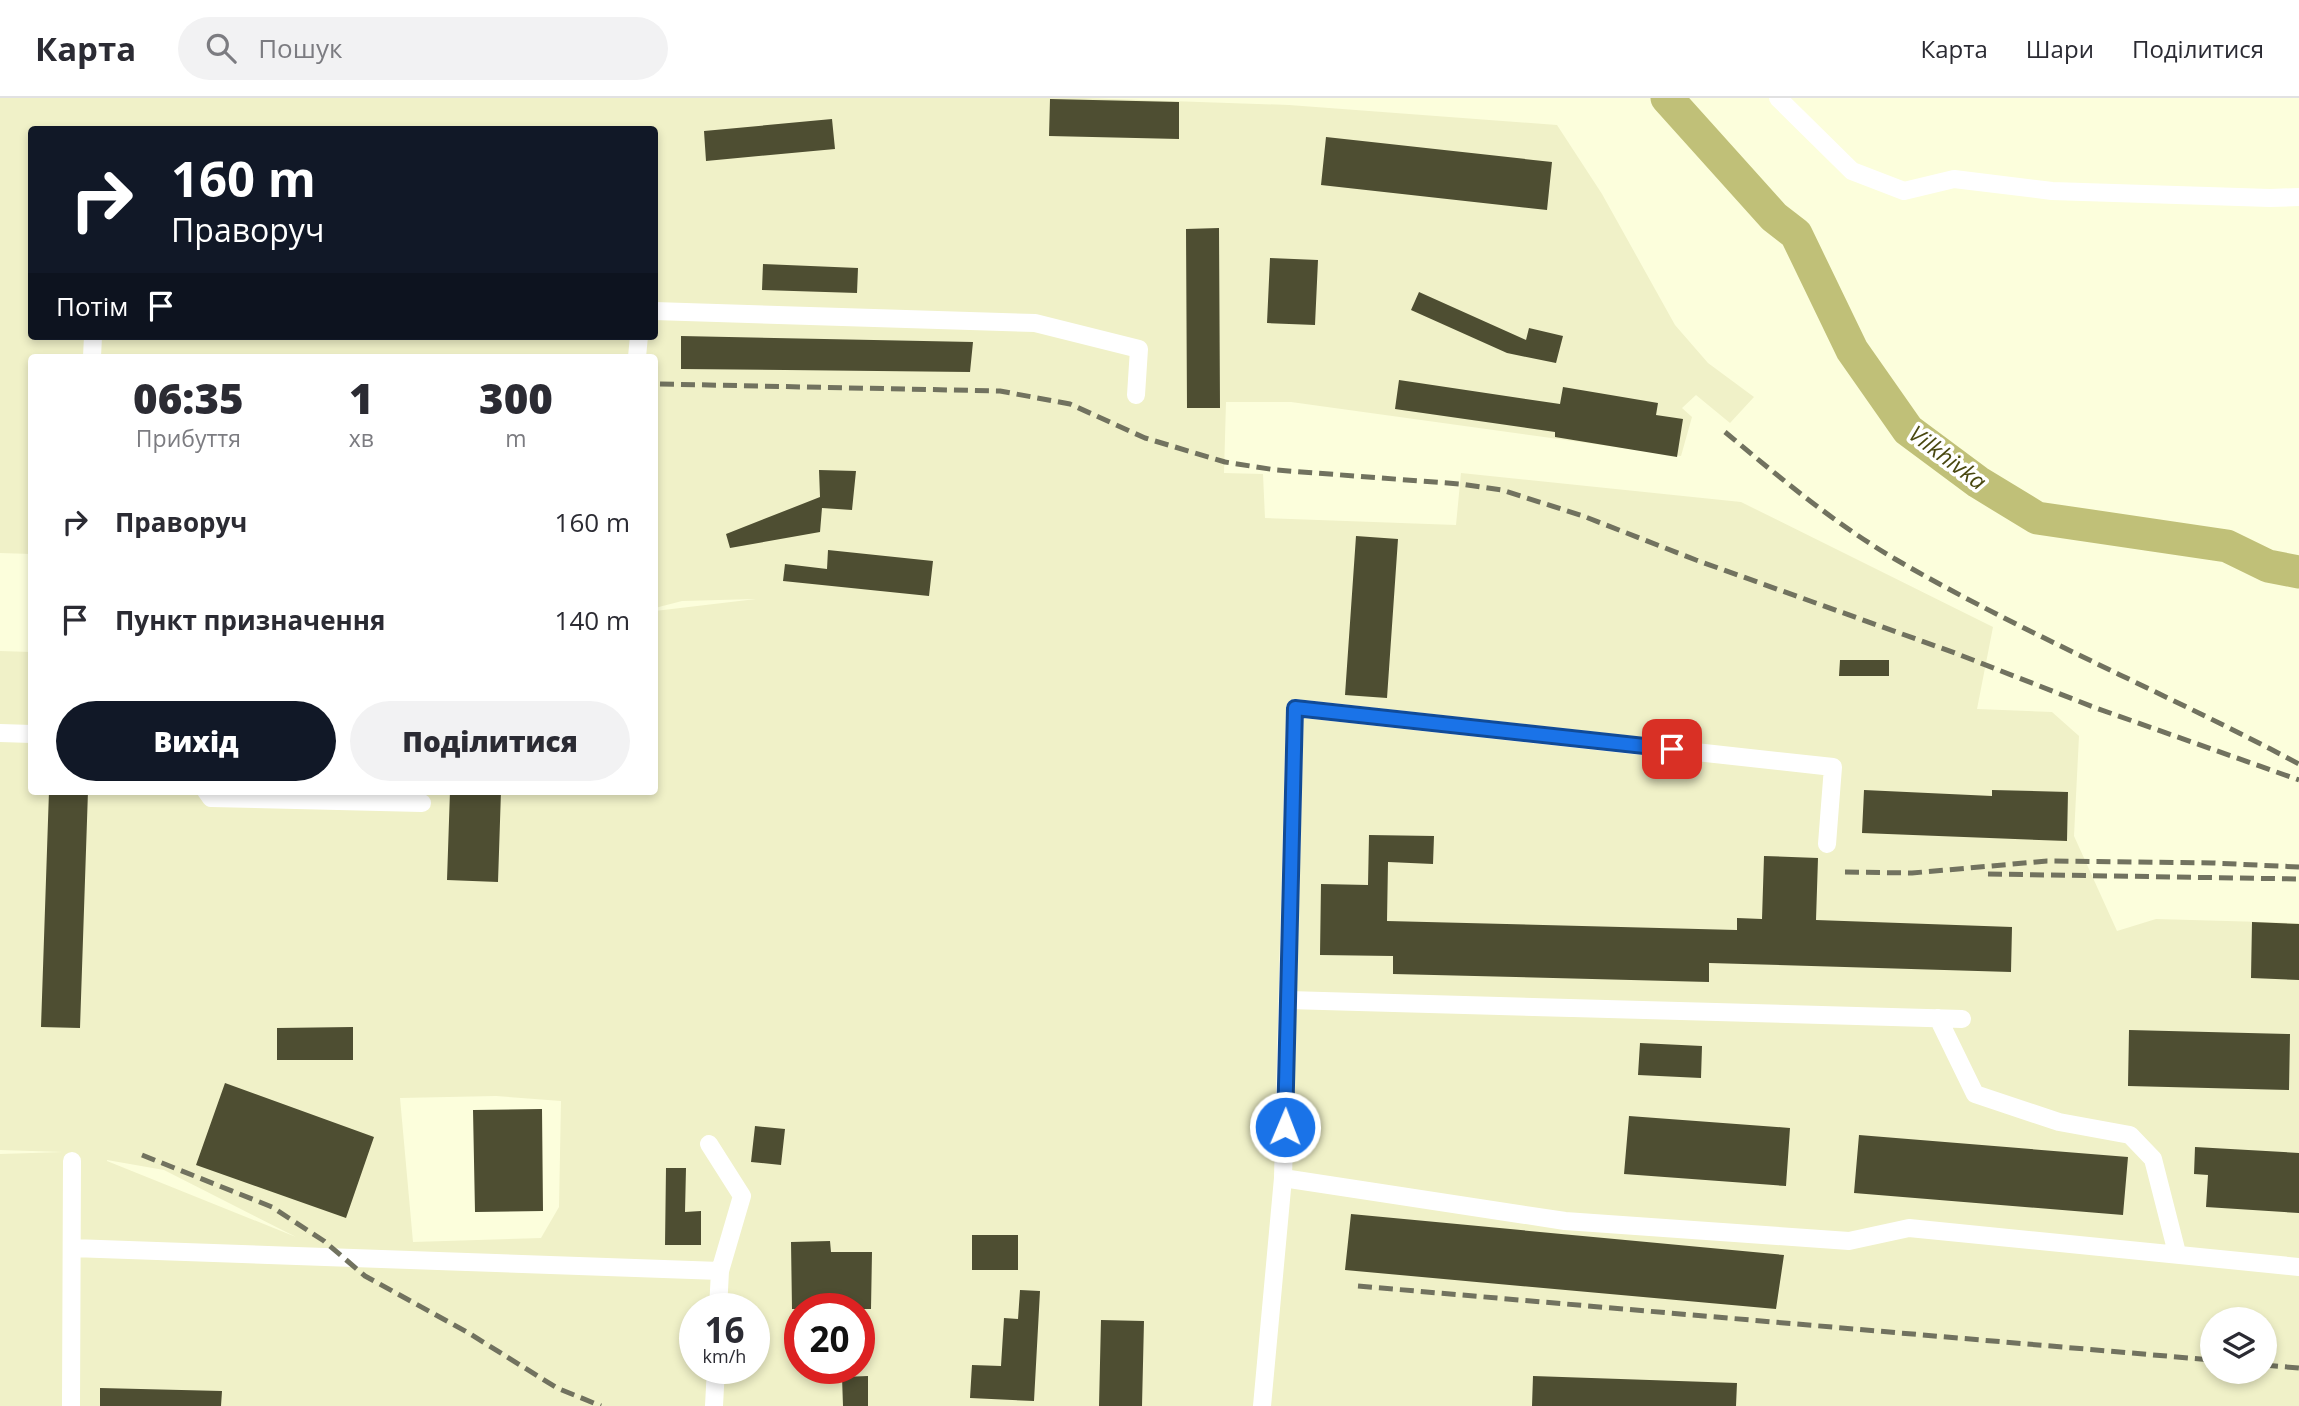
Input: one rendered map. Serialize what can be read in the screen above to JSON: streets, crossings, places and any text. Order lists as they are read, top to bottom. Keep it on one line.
{"water":["Vilkhivka"],"page":{"header":"Карта","search":"Пошук","nav":["Карта","Шари","Поділитися"],"turn":["160 m","Праворуч"],"then":"Потім","eta":["06:35","Прибуття","1","хв","300","m"],"list":[{"name":"Праворуч","value":"160 m"},{"name":"Пункт призначення","value":"140 m"}],"buttons":["Вихід","Поділитися"],"speed":"16 km/h","limit":"20"}}
